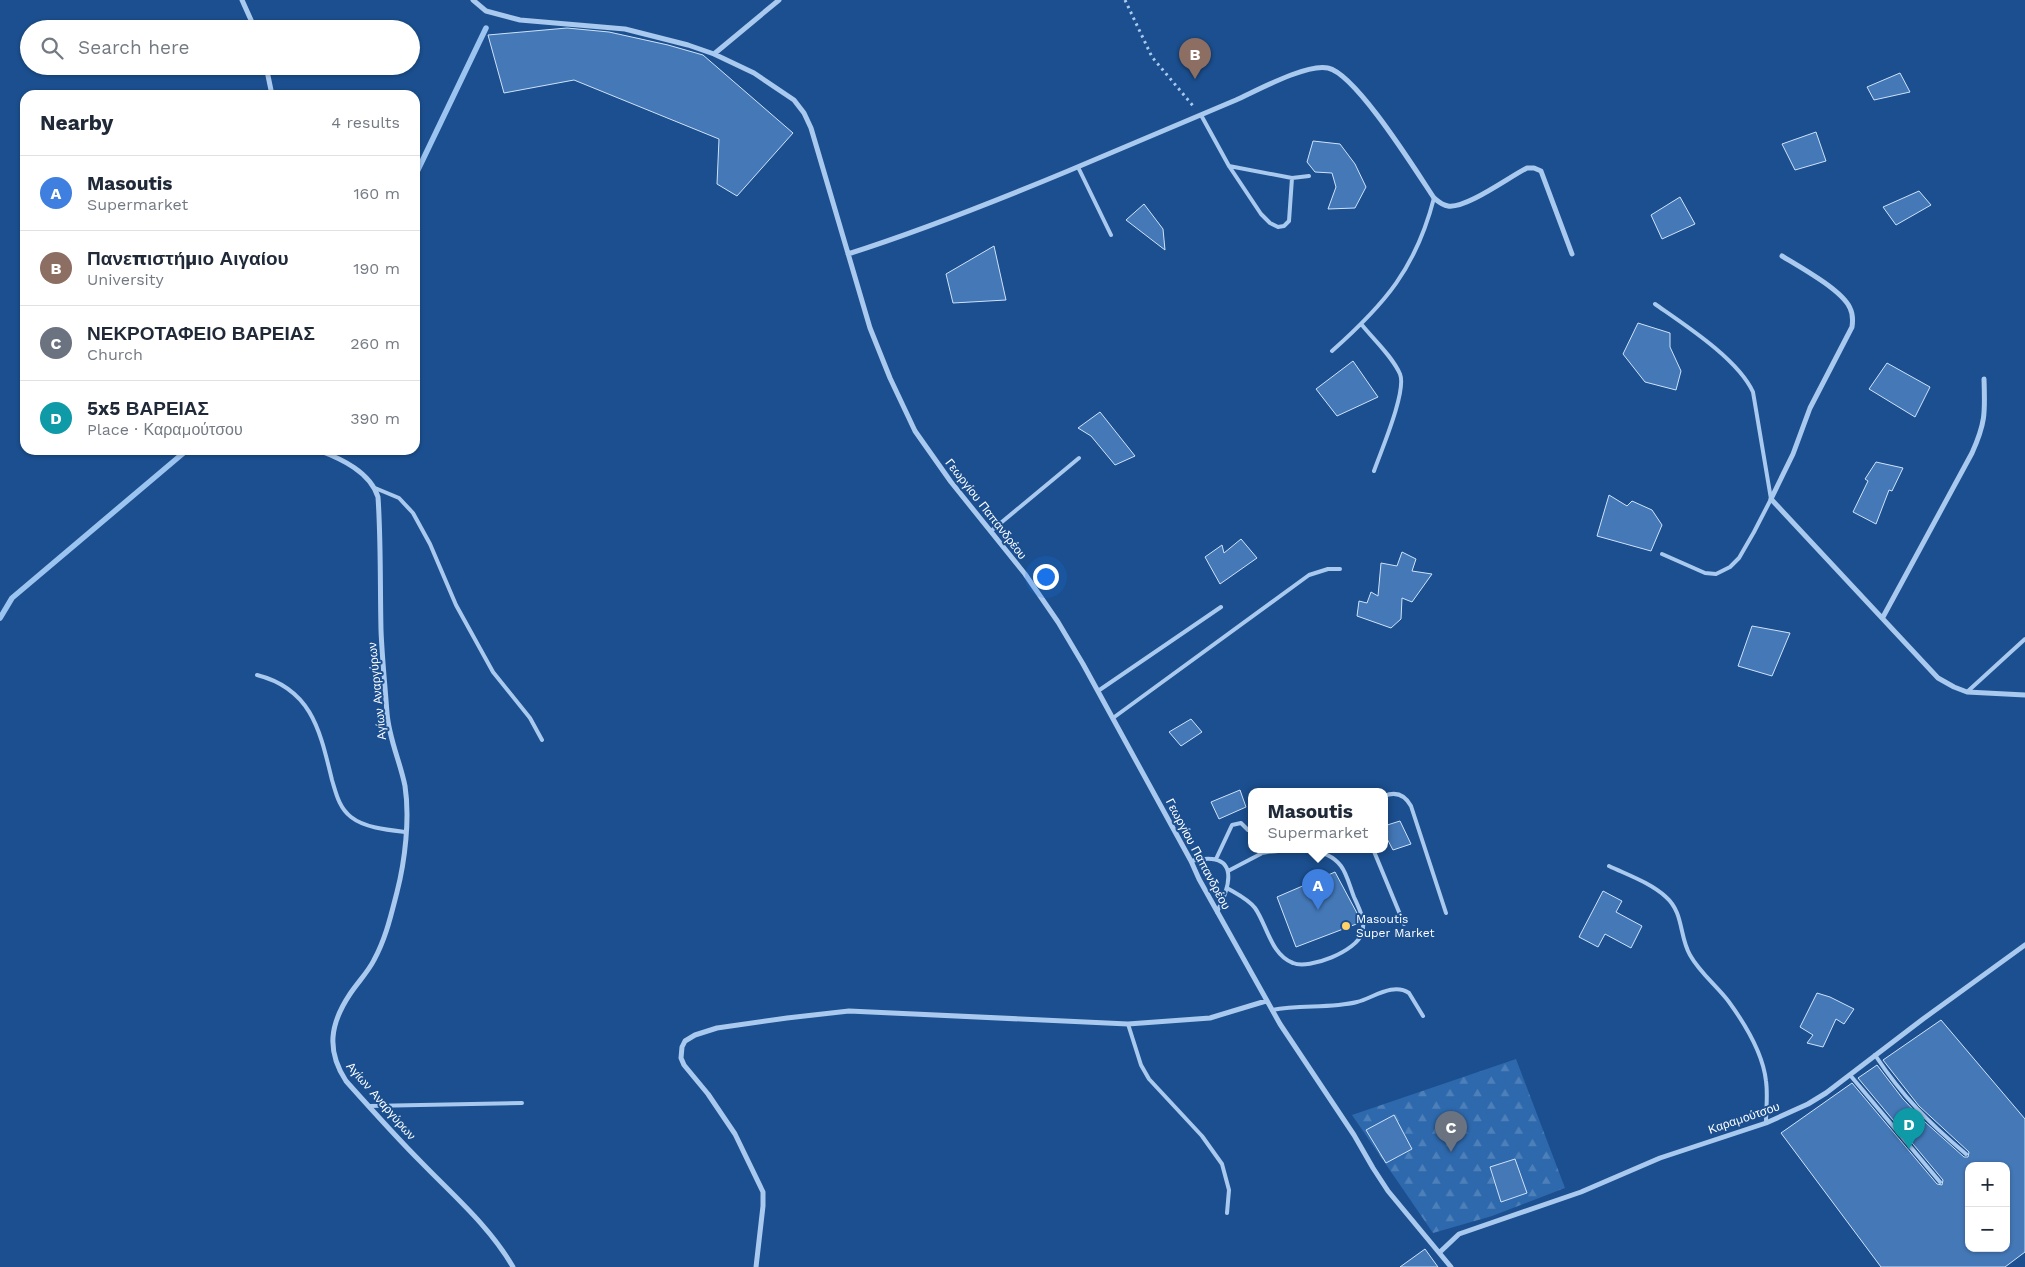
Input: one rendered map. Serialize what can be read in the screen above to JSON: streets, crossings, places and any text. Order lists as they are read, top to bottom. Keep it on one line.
{"streets":{"street":["Γεωργίου Παπανδρέου","Αγίων Αναργύρων","Καραμούτσου"]},"crossings":[["Γεωργίου Παπανδρέου","Καραμούτσου"]],"places":["Masoutis Super Market"],"page":{"search":"Search here","pins":["B","A","D","C"],"heading":["Nearby","4 results"],"list":[{"mark":"A","name":"Masoutis","note":"Supermarket","value":"160 m"},{"mark":"B","name":"Πανεπιστήμιο Αιγαίου","note":"University","value":"190 m"},{"mark":"C","name":"ΝΕΚΡΟΤΑΦΕΙΟ ΒΑΡΕΙΑΣ","note":"Church","value":"260 m"},{"mark":"D","name":"5x5 ΒΑΡΕΙΑΣ","note":"Place · Καραμούτσου","value":"390 m"}],"popup":["Masoutis","Supermarket"],"map_buttons":["+","−"]}}
